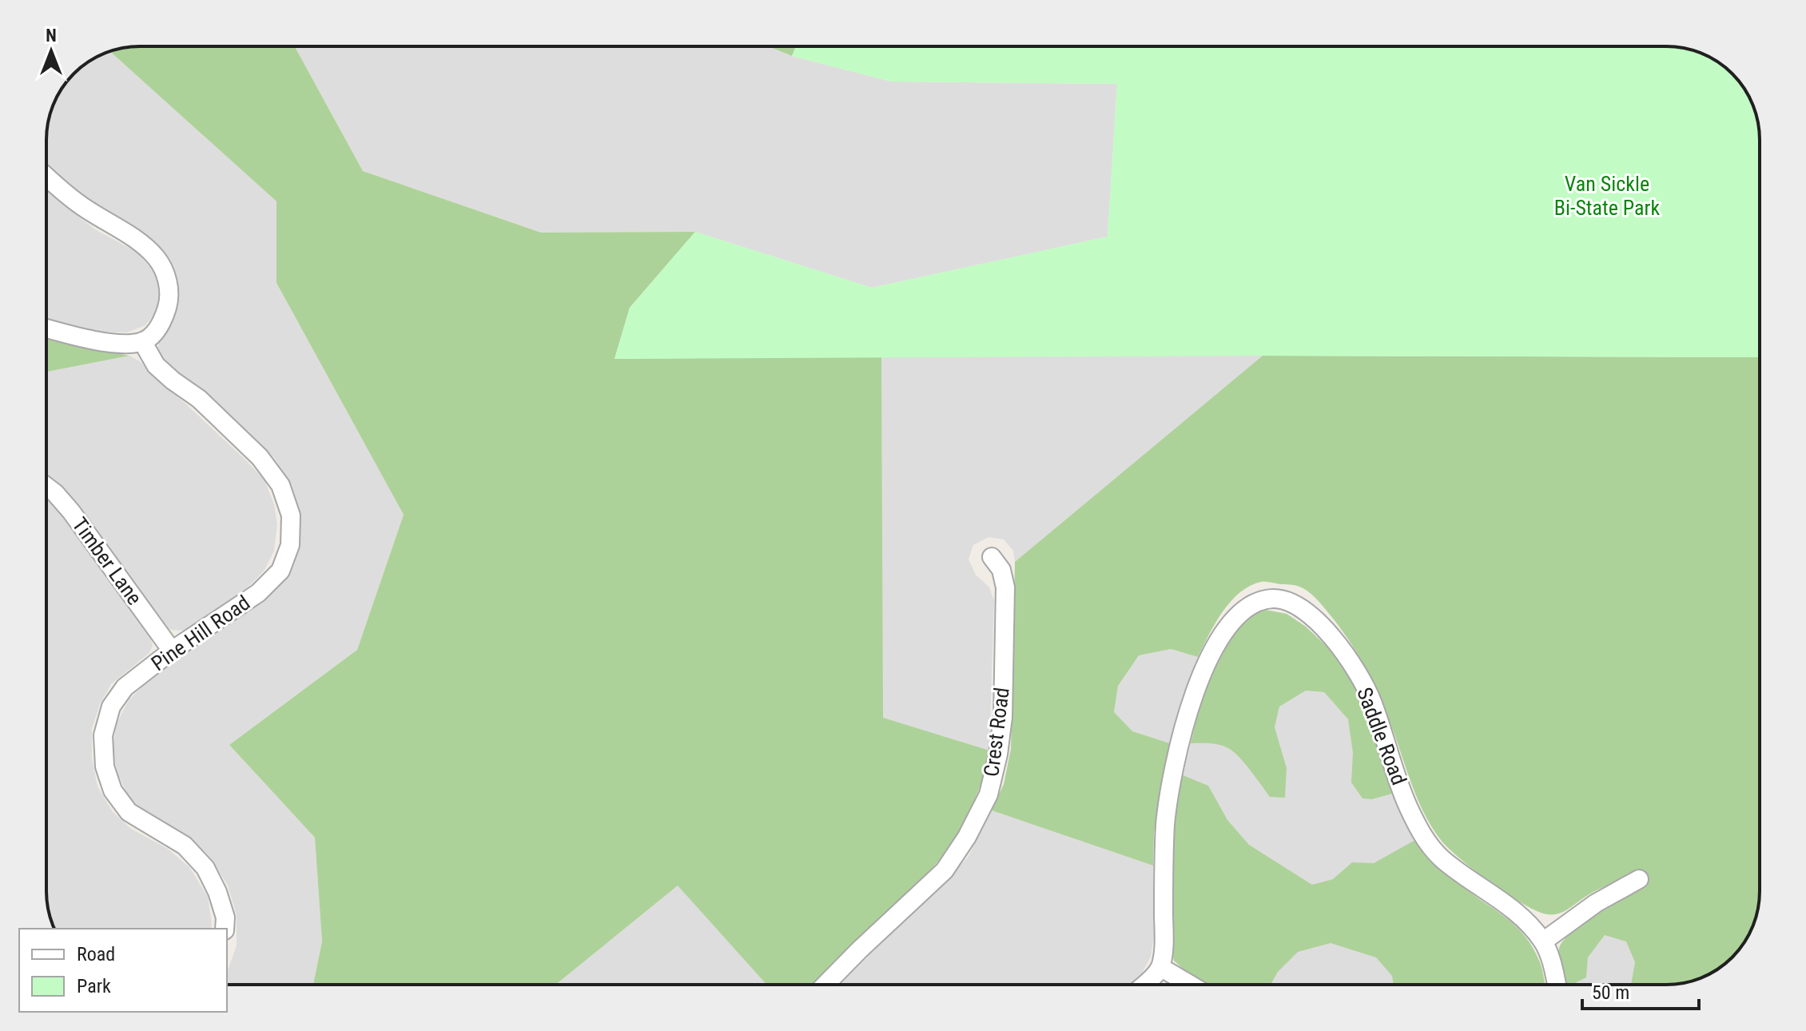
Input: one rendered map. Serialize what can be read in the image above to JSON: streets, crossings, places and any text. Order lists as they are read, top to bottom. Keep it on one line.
{"streets":{"street":["Timber Lane","Pine Hill Road","Crest Road","Saddle Road"]},"crossings":[["Timber Lane","Pine Hill Road"]],"parks":["Van Sickle Bi-State Park"],"legend":["Road","Park"],"scale_bar":"50 m","north":"top"}
